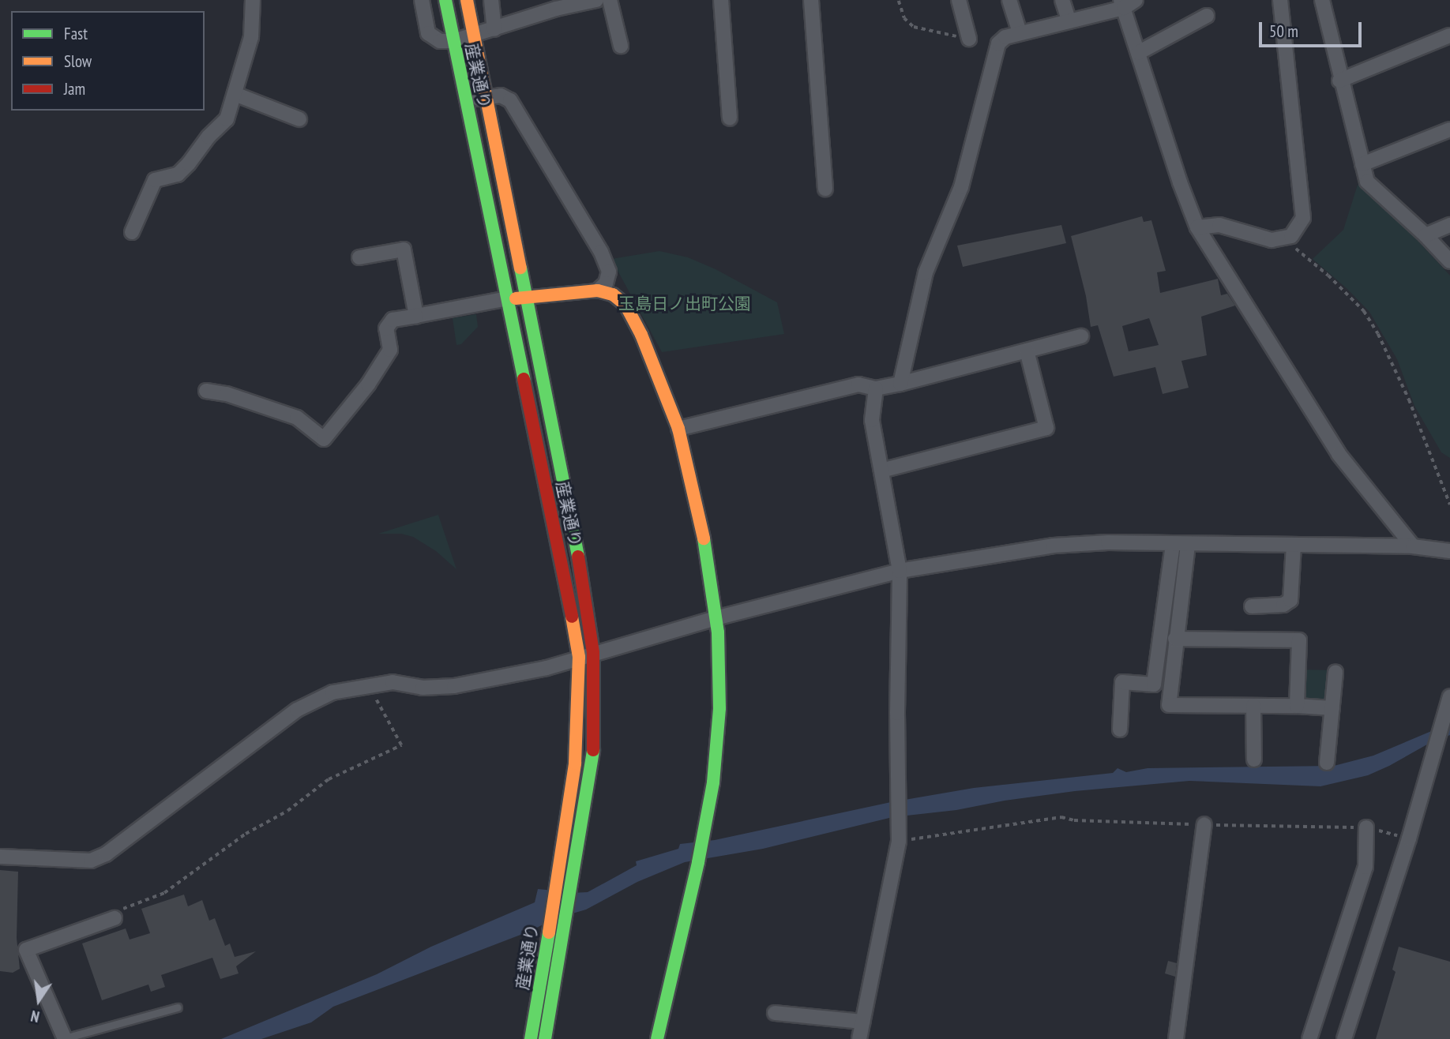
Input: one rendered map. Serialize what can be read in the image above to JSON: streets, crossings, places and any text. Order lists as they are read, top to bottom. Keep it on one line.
{"streets":{"street":["産業通り"]},"parks":["玉島日ノ出町公園"],"legend":["Fast","Slow","Jam"],"scale_bar":"50 m","north":"bottom"}
